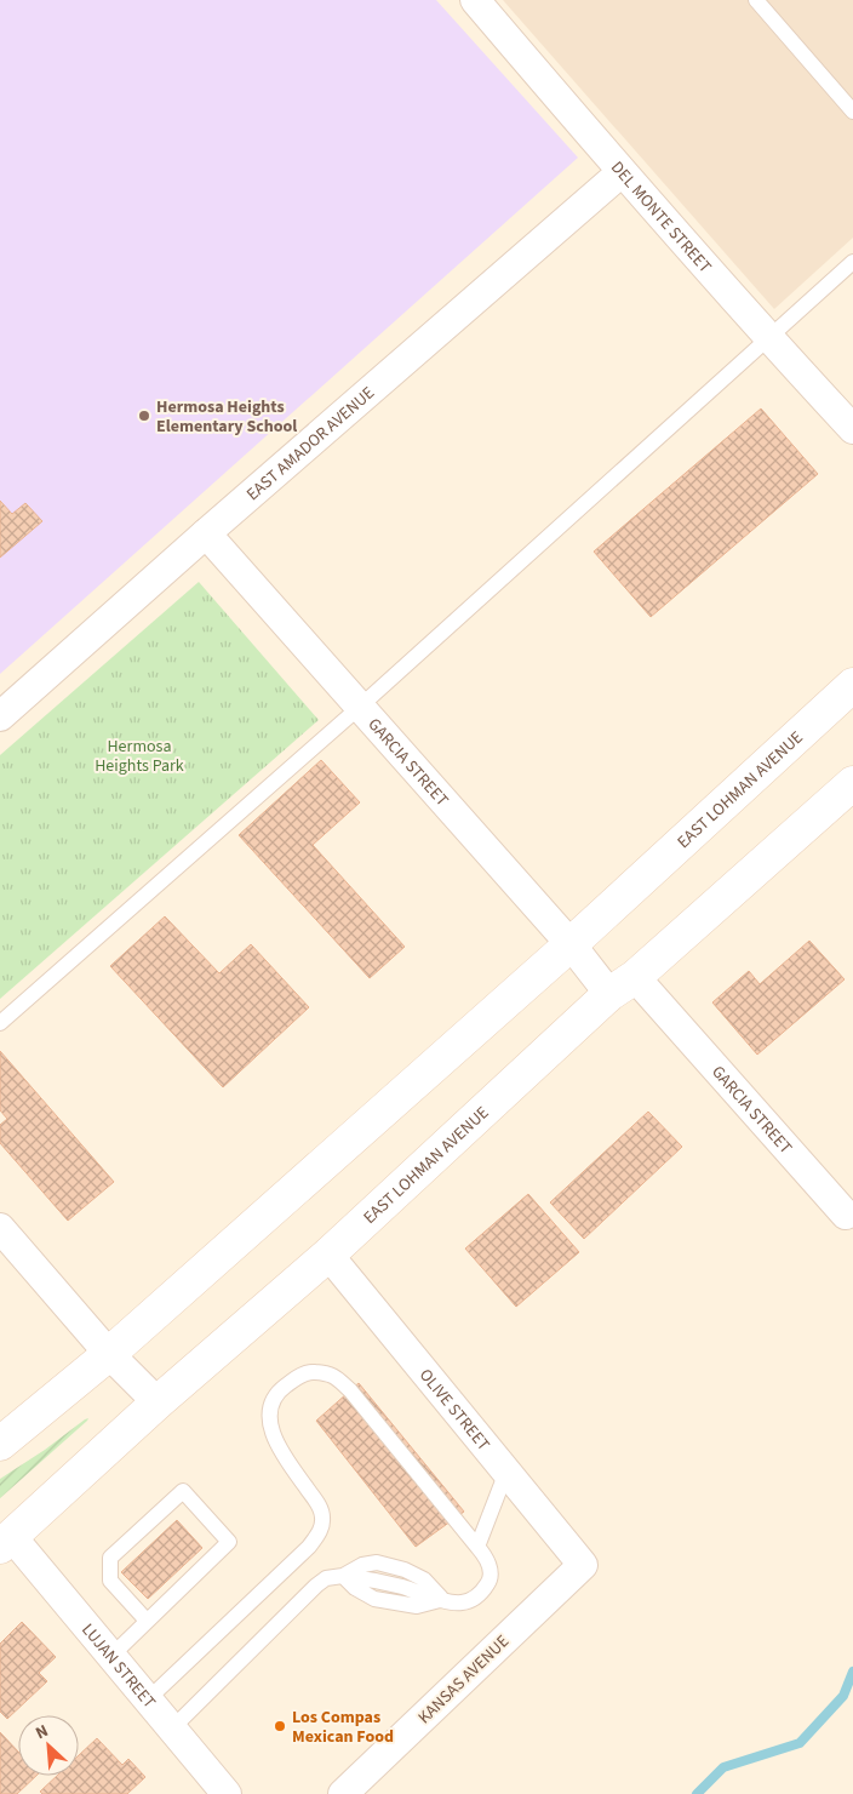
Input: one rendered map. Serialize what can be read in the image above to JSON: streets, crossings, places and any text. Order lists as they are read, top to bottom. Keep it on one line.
{"streets":{"main road":["EAST LOHMAN AVENUE"],"street":["DEL MONTE STREET","EAST AMADOR AVENUE","GARCIA STREET","OLIVE STREET","LUJAN STREET","KANSAS AVENUE"]},"crossings":[["DEL MONTE STREET","EAST AMADOR AVENUE"],["EAST AMADOR AVENUE","GARCIA STREET"],["GARCIA STREET","EAST LOHMAN AVENUE"],["EAST LOHMAN AVENUE","OLIVE STREET"],["EAST LOHMAN AVENUE","LUJAN STREET"],["OLIVE STREET","KANSAS AVENUE"]],"parks":["Hermosa Heights Park"],"places":["Hermosa Heights Elementary School","Los Compas Mexican Food"],"north":"top left"}
